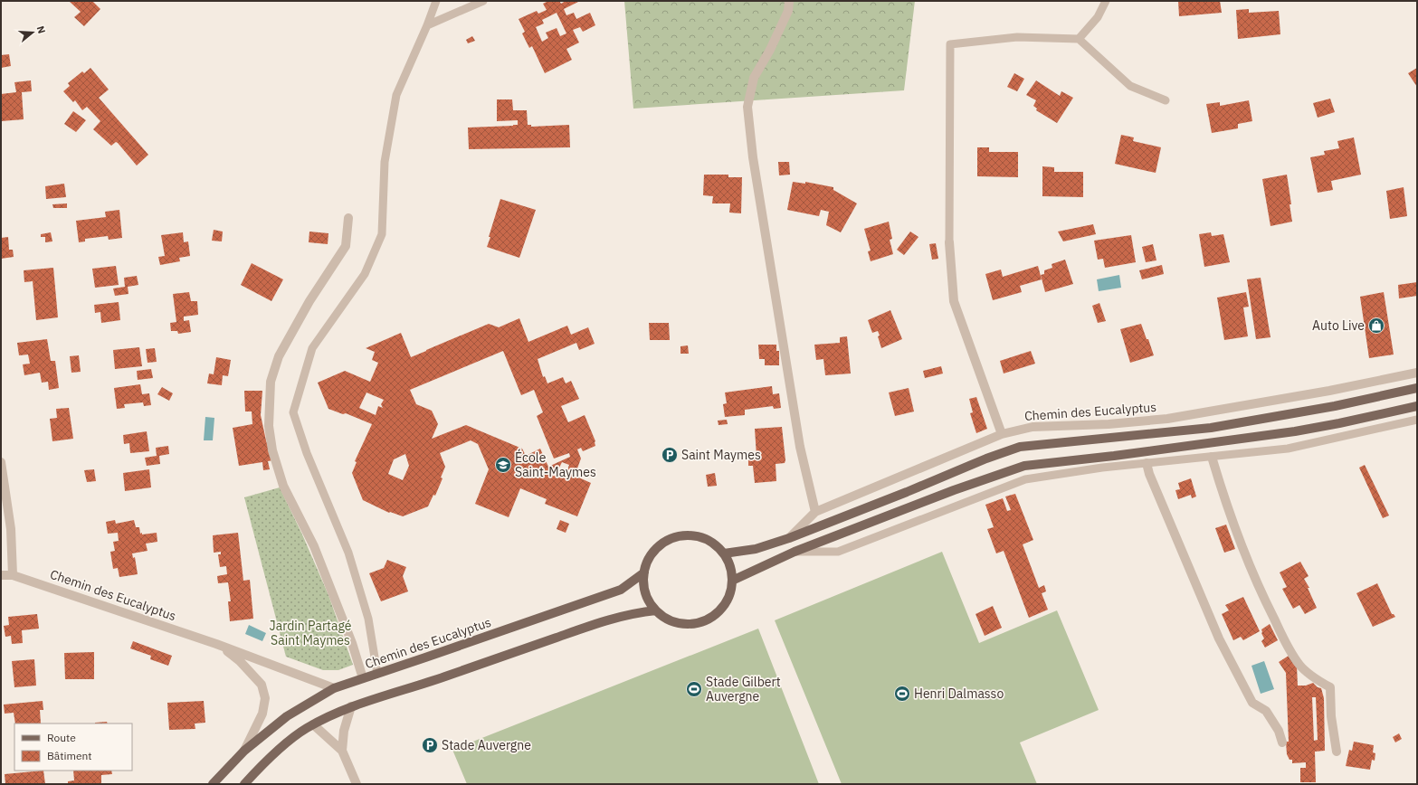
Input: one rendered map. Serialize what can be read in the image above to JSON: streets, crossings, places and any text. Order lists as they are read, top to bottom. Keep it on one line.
{"streets":{"main road":["Chemin des Eucalyptus"]},"parks":["Jardin Partagé Saint Maymes"],"places":{"shop":["Auto Live"],"parking":["Saint Maymes","Stade Auvergne"],"school or university":["École Saint-Maymes"],"sports":["Stade Gilbert Auvergne","Henri Dalmasso"]},"legend":["Route","Bâtiment"],"north":"right"}
